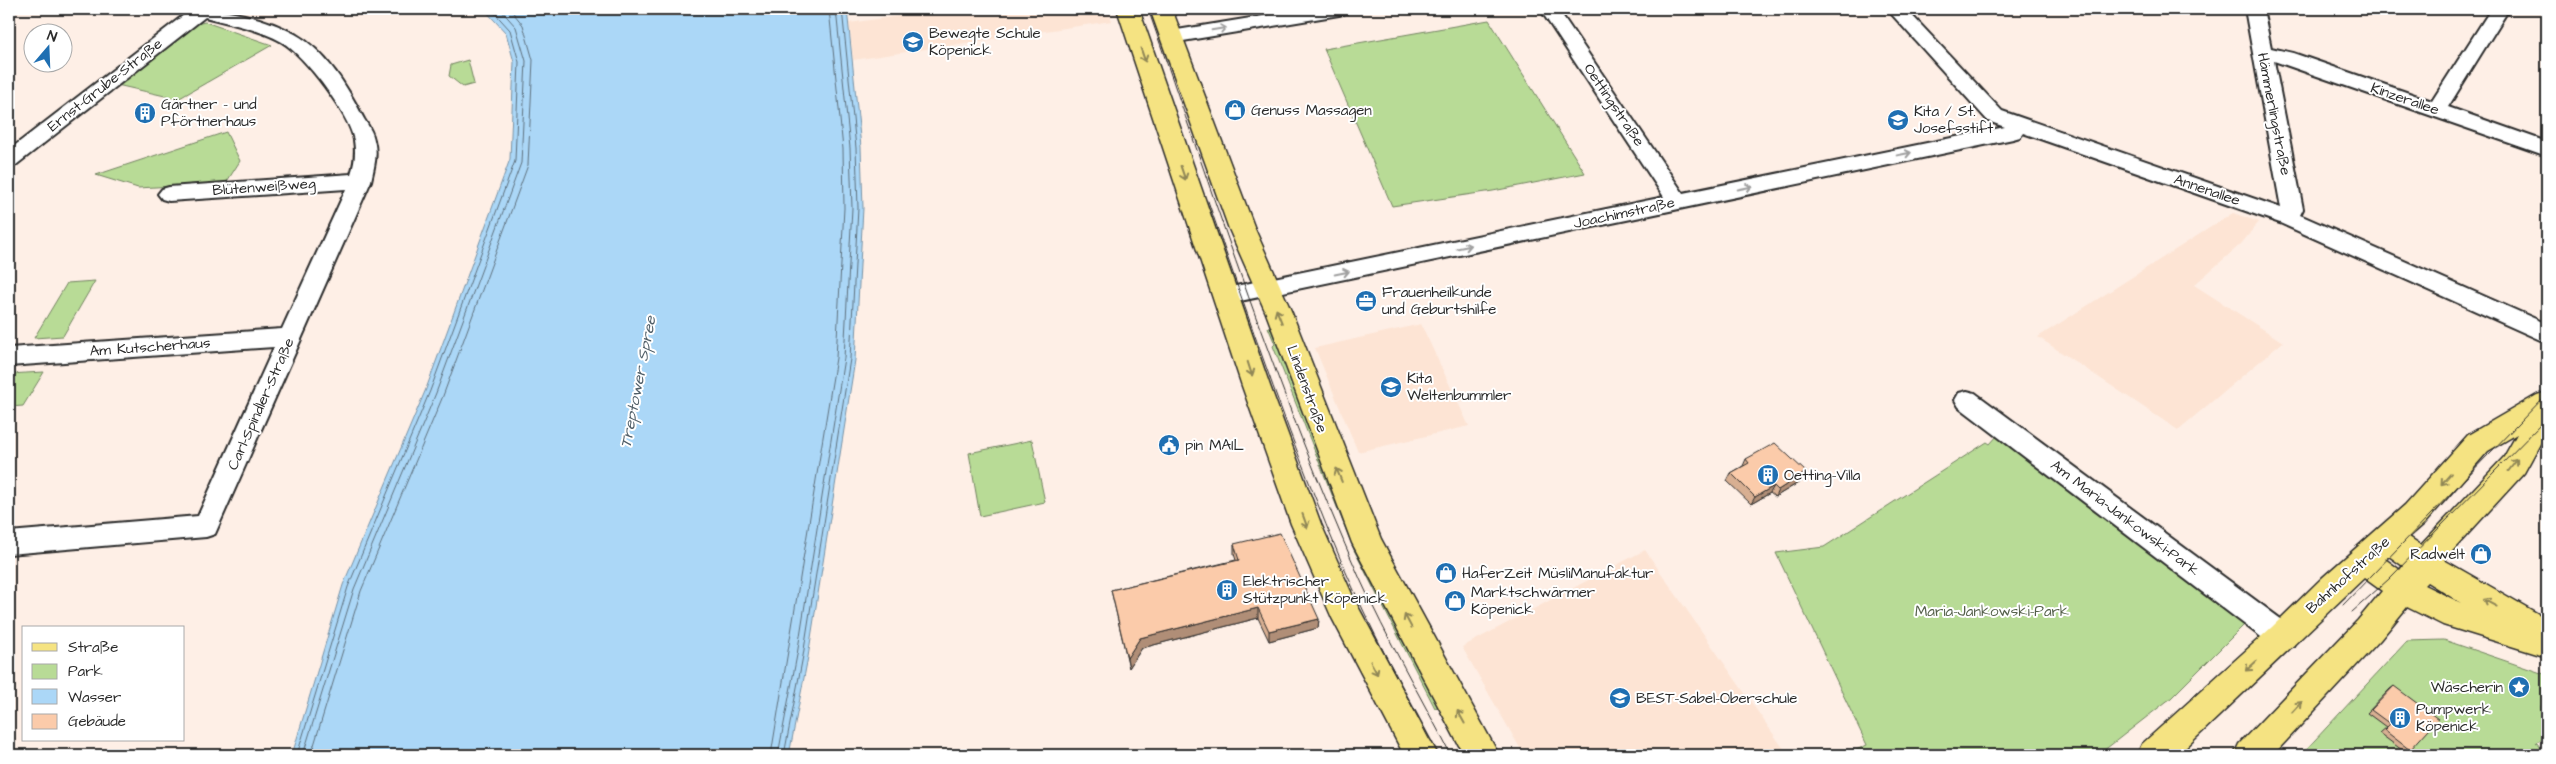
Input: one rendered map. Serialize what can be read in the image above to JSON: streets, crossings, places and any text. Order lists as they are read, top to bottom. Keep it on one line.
{"streets":{"main road":["Lindenstraße","Bahnhofstraße"],"street":["Ernst-Grube-Straße","Kinzerallee","Oettingstraße","Hämmerlingstraße","Blütenweißweg","Annenallee","Joachimstraße","Am Kutscherhaus","Carl-Spindler-Straße","Am Maria-Jankowski-Park"]},"crossings":[["Ernst-Grube-Straße","Carl-Spindler-Straße"],["Kinzerallee","Hämmerlingstraße"],["Oettingstraße","Joachimstraße"],["Hämmerlingstraße","Annenallee"],["Blütenweißweg","Carl-Spindler-Straße"],["Annenallee","Joachimstraße"],["Joachimstraße","Lindenstraße"],["Am Kutscherhaus","Carl-Spindler-Straße"],["Am Maria-Jankowski-Park","Bahnhofstraße"]],"one_way":["Joachimstraße"],"water":["Treptower Spree"],"parks":["Maria-Jankowski-Park"],"places":{"school or university":["Bewegte Schule Köpenick","Kita / St. Josefsstift","Kita Weltenbummler","BEST-Sabel-Oberschule"],"shop":["Genuss Massagen","Radwelt","HaferZeit MüsliManufaktur","Marktschwärmer Köpenick"],"building":["Gärtner - und Pförtnerhaus","Oetting-Villa","Elektrischer Stützpunkt Köpenick","Pumpwerk Köpenick"],"office":["Frauenheilkunde und Geburtshilfe"],"public building":["pin MAIL"],"place":["Wäscherin"]},"legend":["Straße","Park","Wasser","Gebäude"],"north":"top"}
